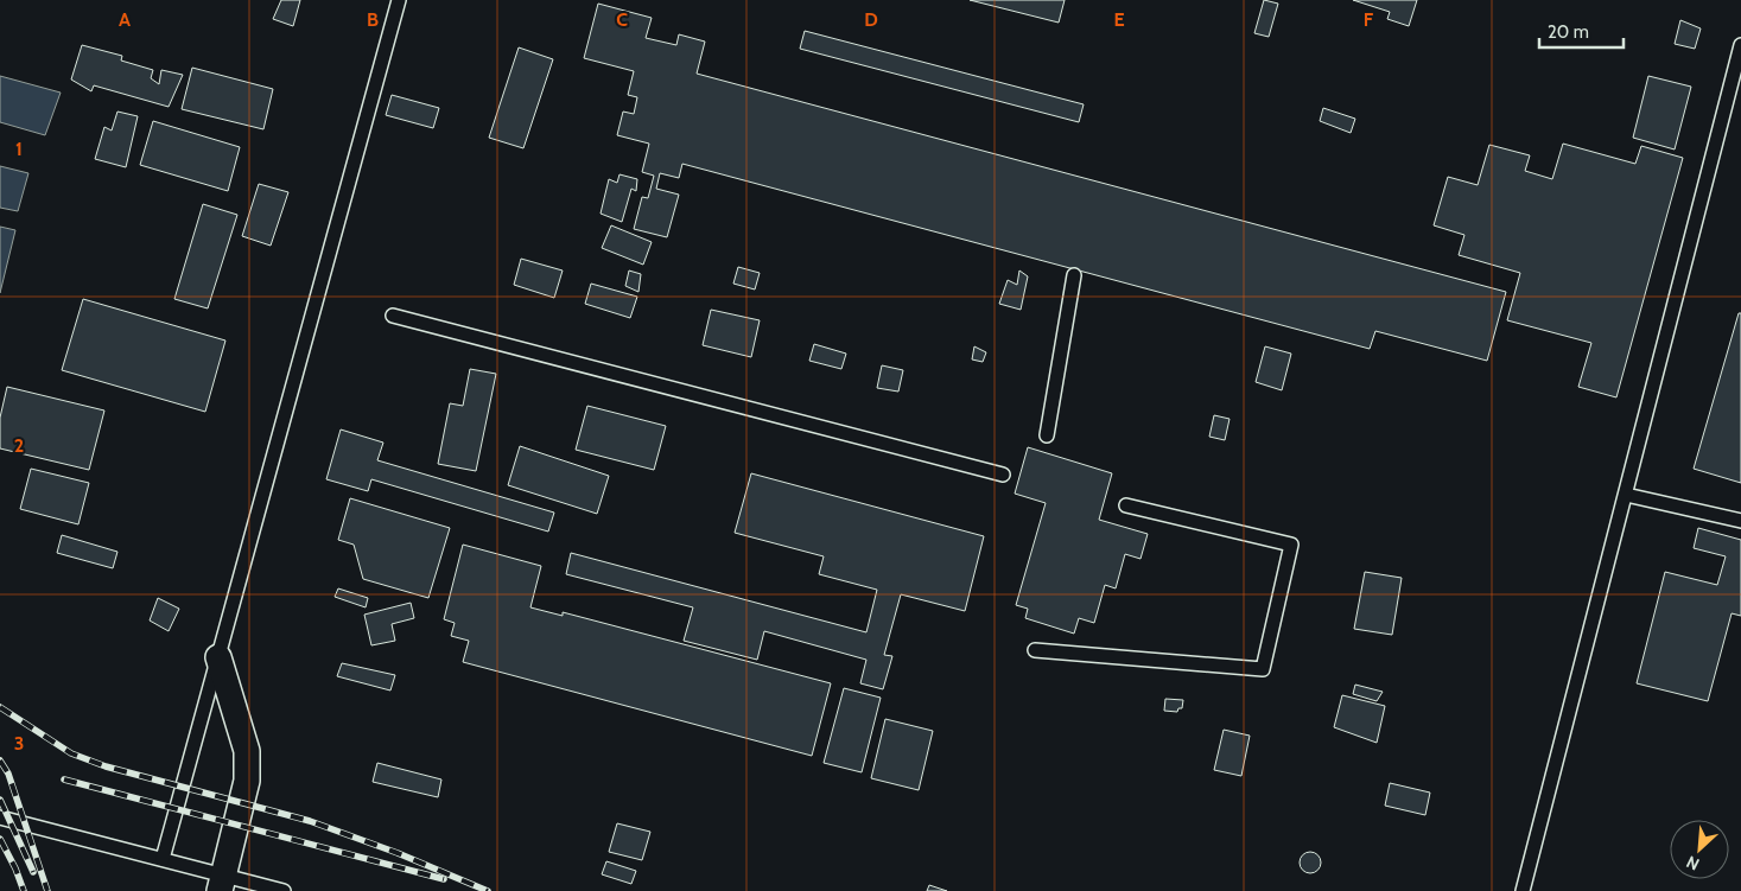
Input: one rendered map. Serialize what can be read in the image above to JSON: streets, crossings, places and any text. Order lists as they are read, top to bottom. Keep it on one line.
{"scale_bar":"20 m","north":"bottom left","grid":{"columns":["A","B","C","D","E","F"],"rows":["1","2","3"]}}
